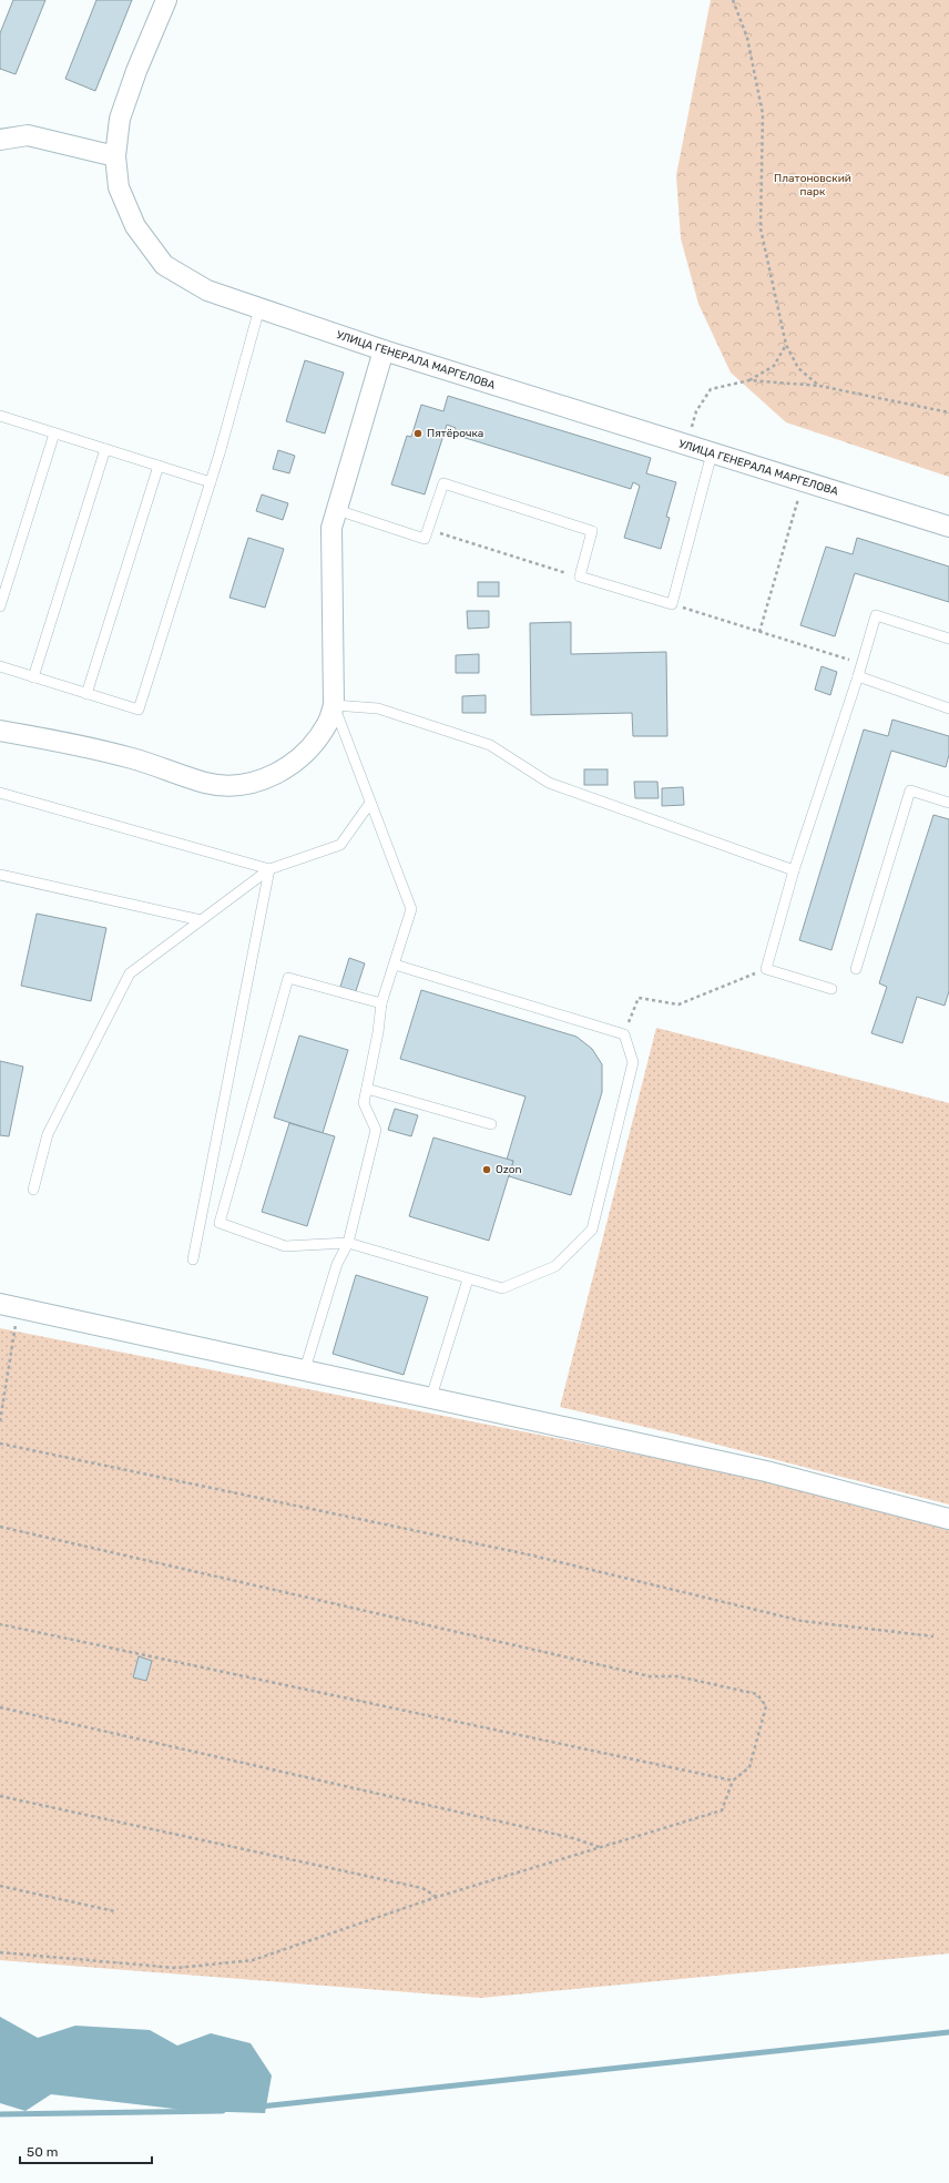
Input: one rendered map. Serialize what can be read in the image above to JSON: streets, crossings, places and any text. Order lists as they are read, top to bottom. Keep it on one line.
{"streets":{"street":["УЛИЦА ГЕНЕРАЛА МАРГЕЛОВА"]},"parks":["Платоновский парк"],"places":["Пятёрочка","Ozon"],"scale_bar":"50 m"}
